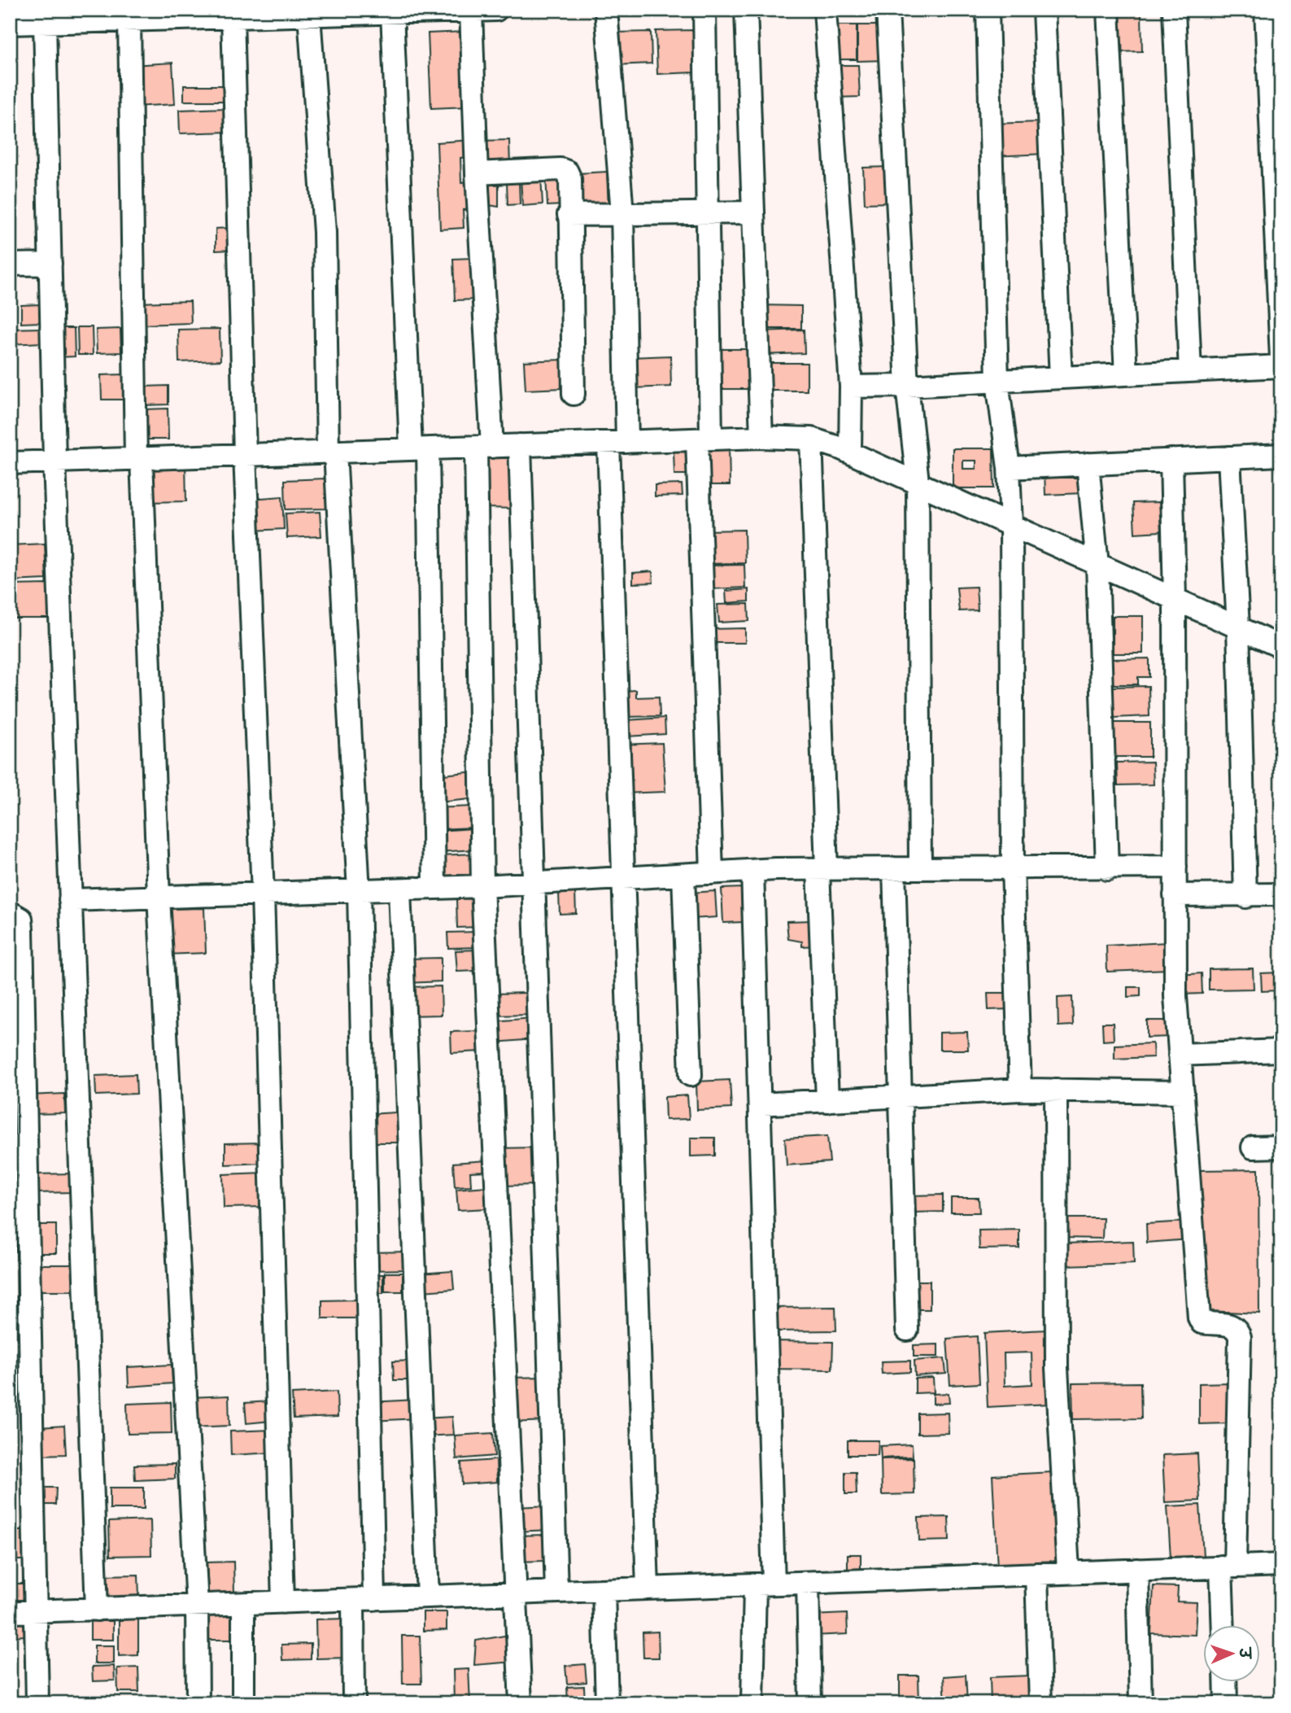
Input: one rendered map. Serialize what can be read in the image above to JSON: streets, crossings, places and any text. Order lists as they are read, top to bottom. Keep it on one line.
{"north":"right"}
